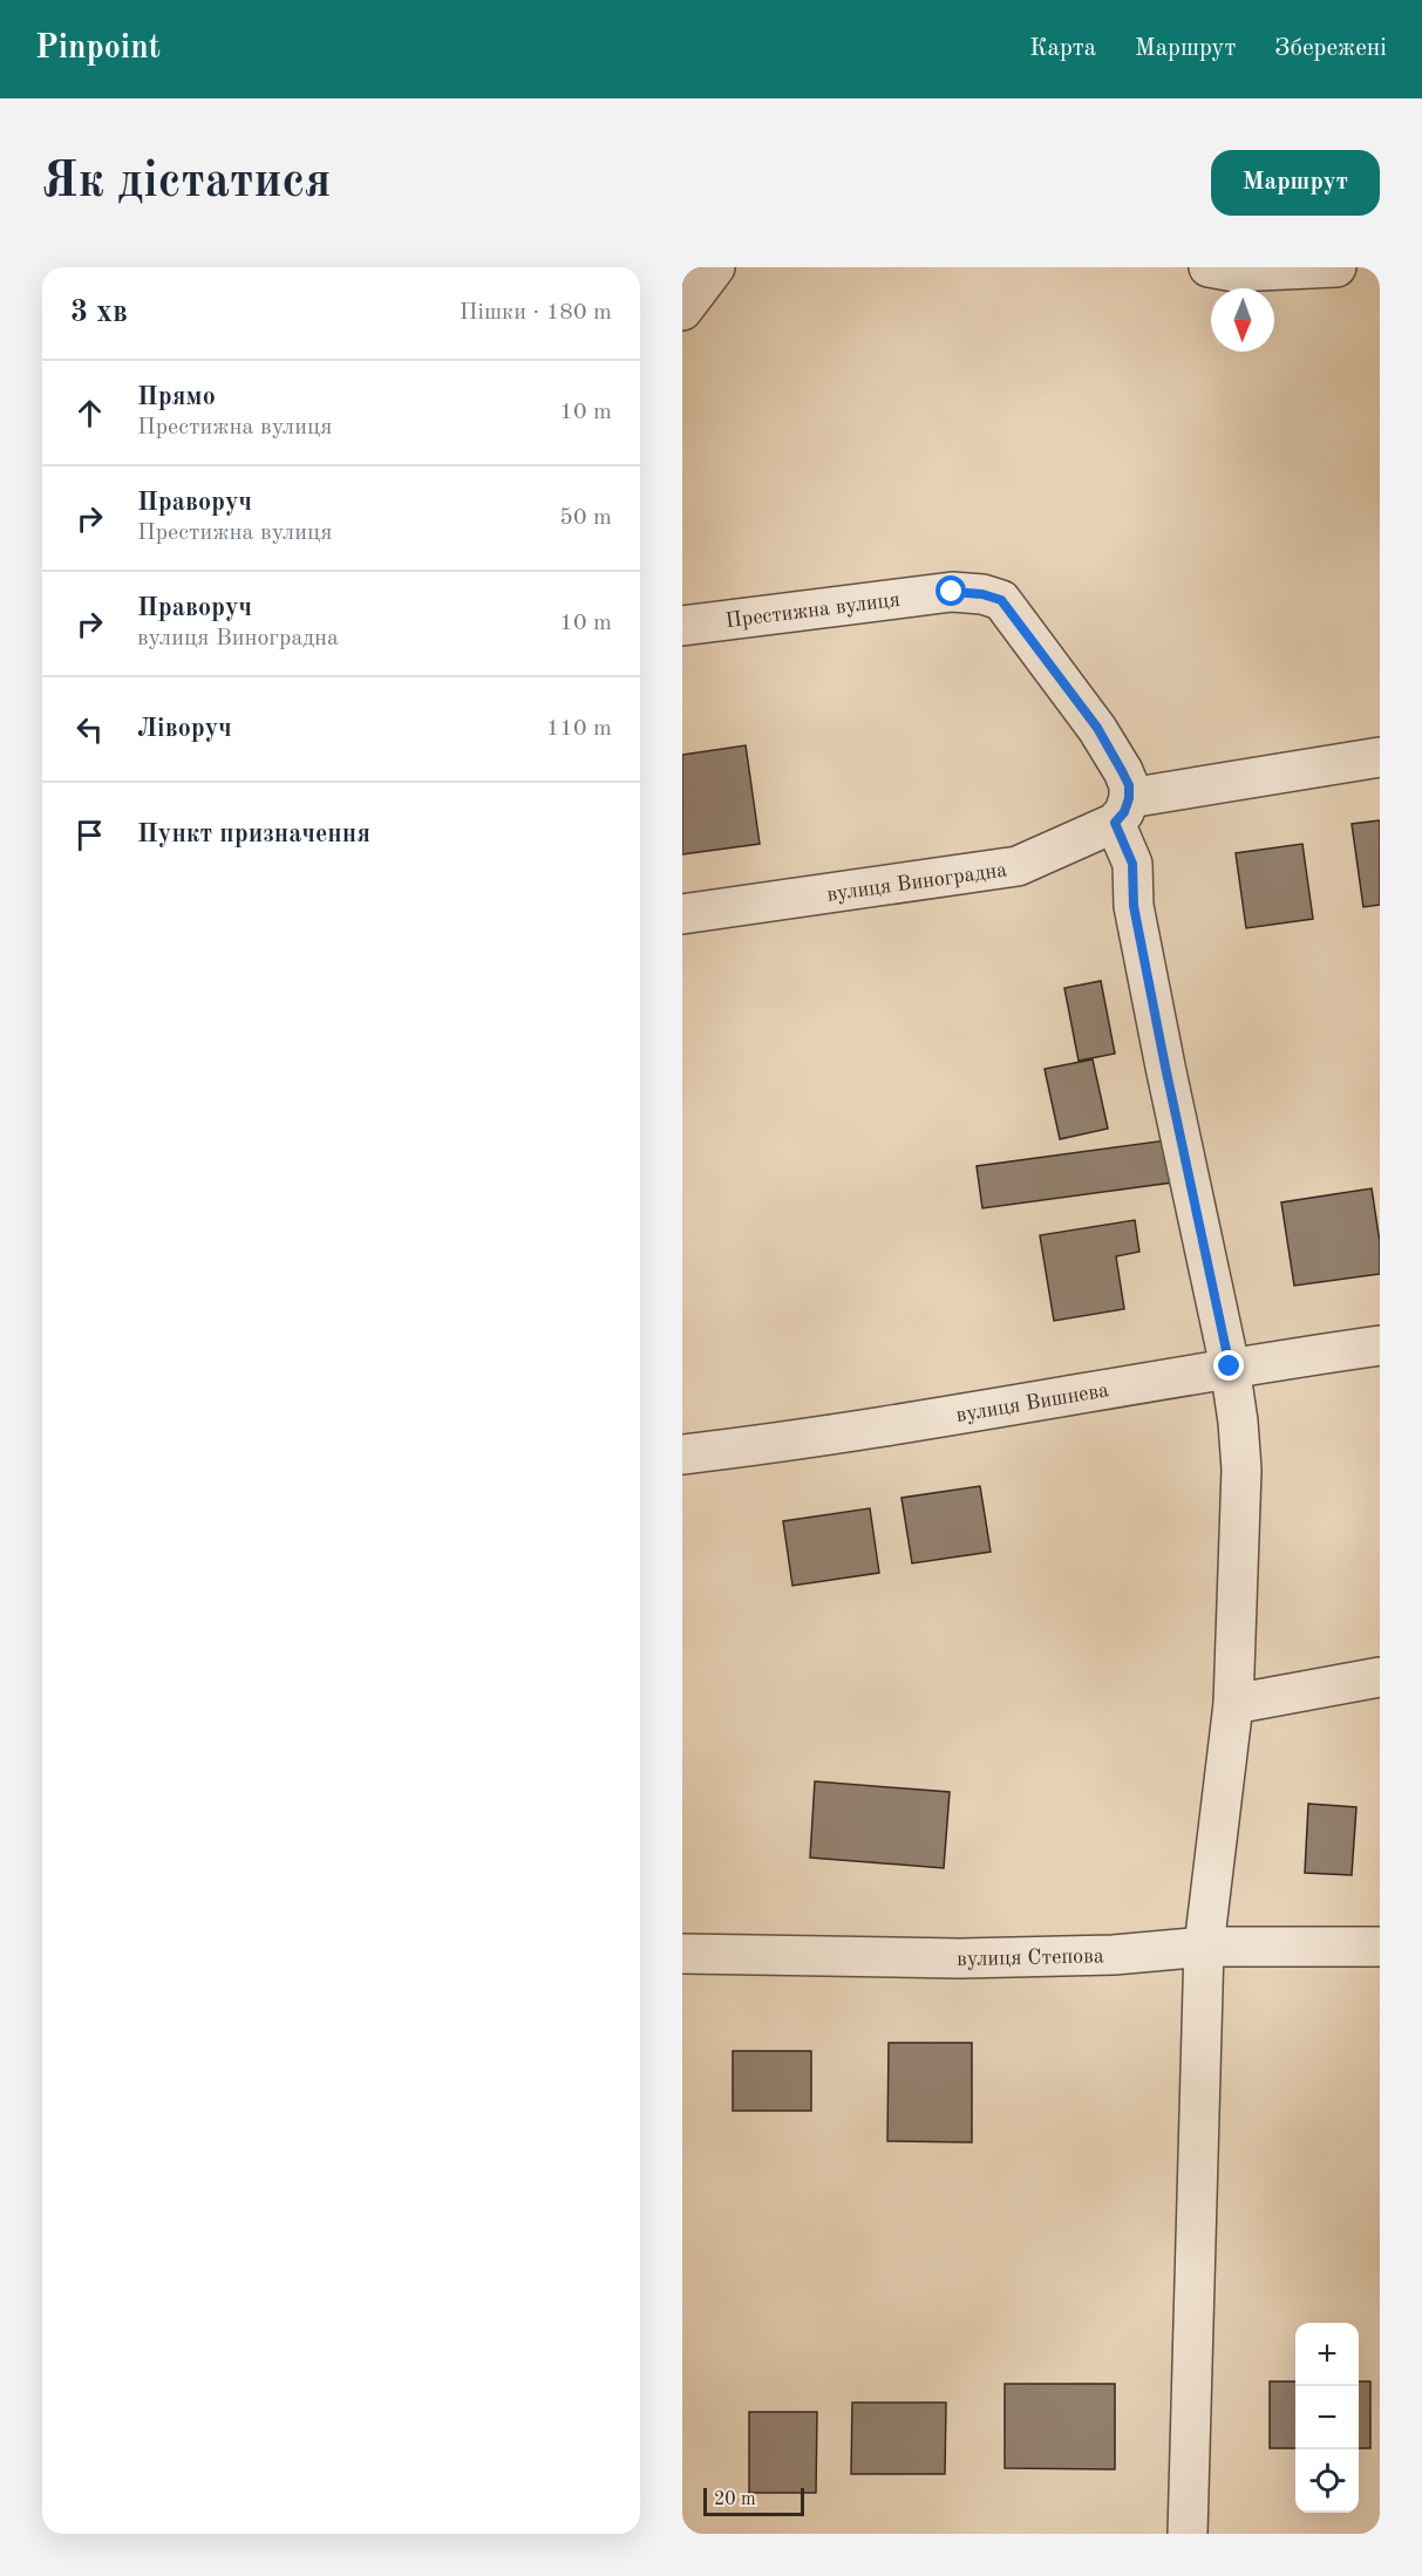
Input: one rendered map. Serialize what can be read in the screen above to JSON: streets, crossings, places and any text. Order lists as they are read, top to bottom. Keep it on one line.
{"streets":{"street":["Престижна вулиця","вулиця Виноградна","вулиця Вишнева","вулиця Степова"]},"crossings":[["Престижна вулиця","вулиця Виноградна"],["Престижна вулиця","вулиця Вишнева"],["Престижна вулиця","вулиця Степова"]],"scale_bar":"20 m","north":"bottom","page":{"header":"Pinpoint","nav":["Карта","Маршрут","Збережені"],"buttons":"Маршрут","title":"Як дістатися","heading":["3 хв","Пішки · 180 m"],"list":[["Прямо","Престижна вулиця","10 m"],["Праворуч","Престижна вулиця","50 m"],["Праворуч","вулиця Виноградна","10 m"],["Ліворуч","110 m"],"Пункт призначення"],"map_buttons":["+","−"],"scale":"20 m"}}
